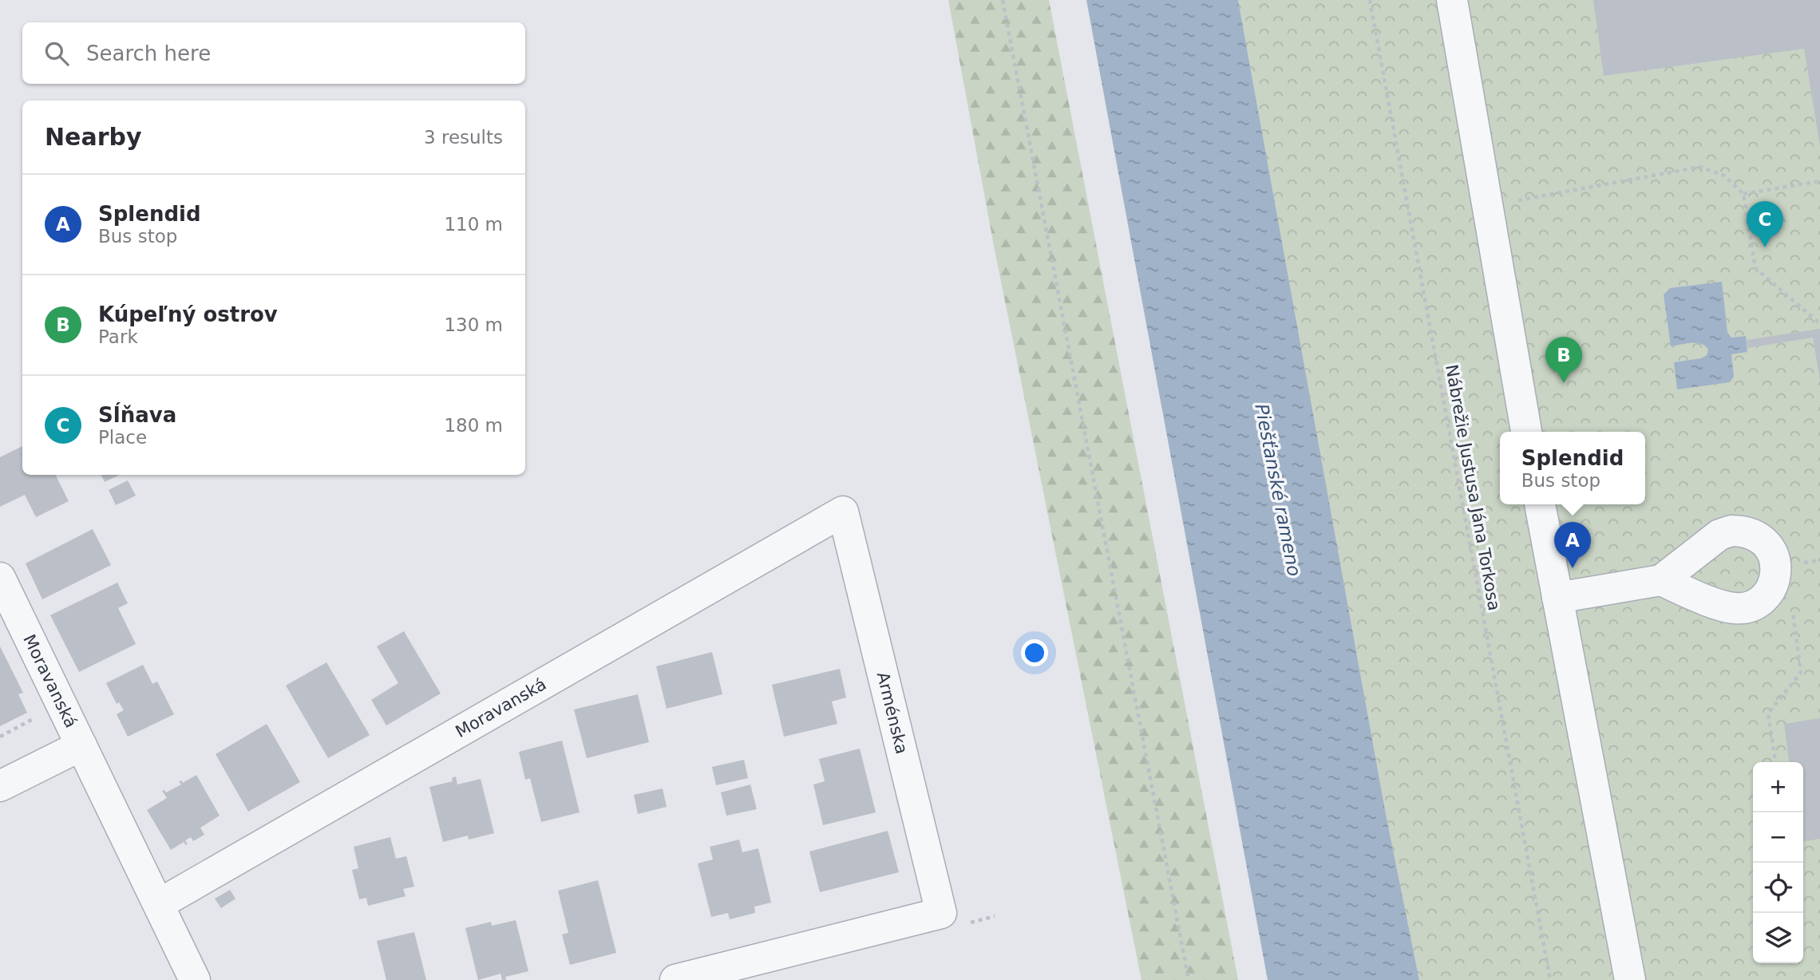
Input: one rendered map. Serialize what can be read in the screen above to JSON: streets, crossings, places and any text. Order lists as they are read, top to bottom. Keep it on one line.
{"streets":{"street":["Moravanská","Arménska"],"path":["Nábrežie Justusa Jána Torkosa"]},"crossings":[["Moravanská","Arménska"]],"water":["Piešťanské rameno"],"page":{"search":"Search here","heading":["Nearby","3 results"],"list":[{"mark":"A","name":"Splendid","note":"Bus stop","value":"110 m"},{"mark":"B","name":"Kúpeľný ostrov","note":"Park","value":"130 m"},{"mark":"C","name":"Sĺňava","note":"Place","value":"180 m"}],"pins":["C","B","A"],"popup":["Splendid","Bus stop"],"map_buttons":["+","−"]}}
